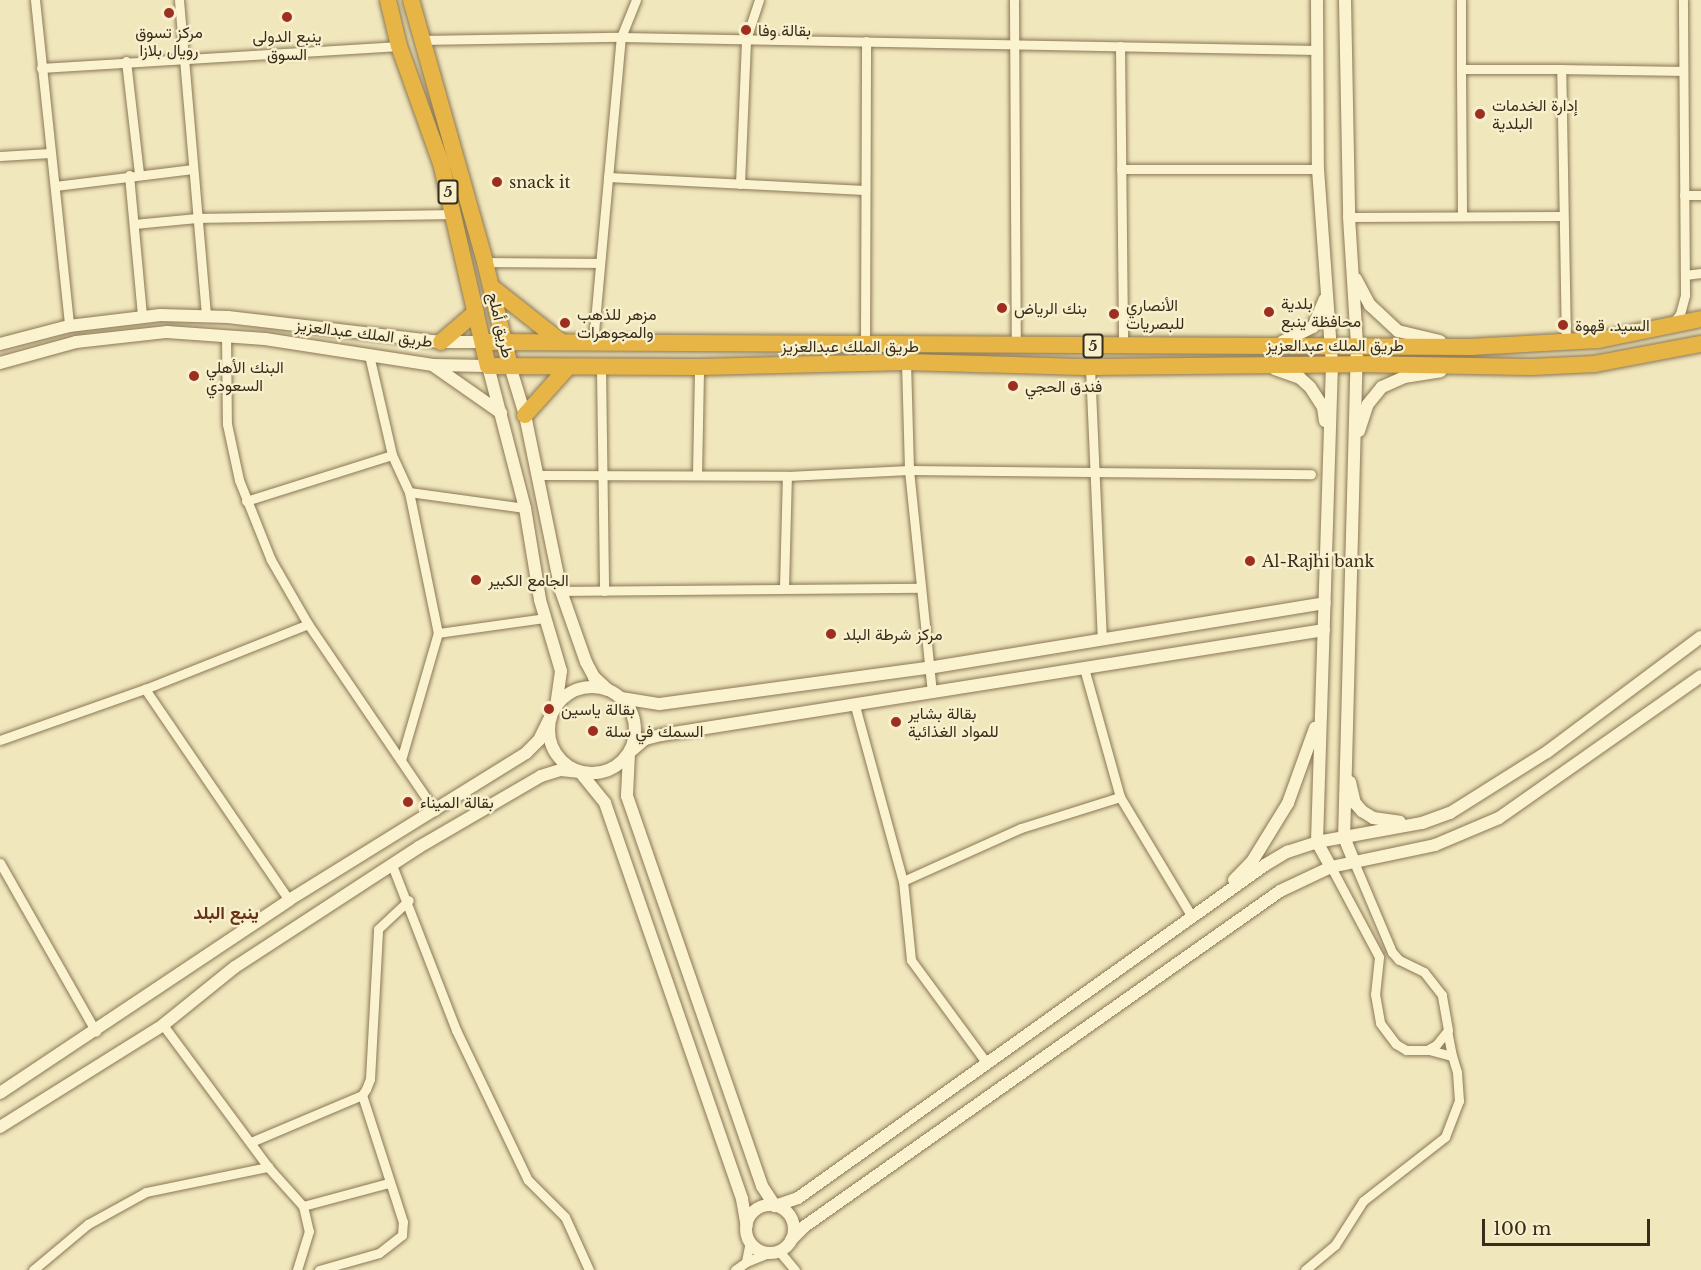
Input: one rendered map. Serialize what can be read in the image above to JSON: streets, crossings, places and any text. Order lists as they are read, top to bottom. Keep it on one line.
{"streets":{"highway":["5","طريق أملج","طريق الملك عبدالعزيز"]},"crossings":[["طريق أملج","طريق الملك عبدالعزيز"]],"districts":["ينبع البلد"],"places":["مركز تسوق رويال بلازا","ينبع الدولى السوق","بقالة وفا","إدارة الخدمات البلدية","snack it","بنك الرياض","بلدية محافظة ينبع","الأنصاري للبصريات","مزهر للذهب والمجوهرات","السيد. قهوة","البنك الأهلي السعودي","فندق الحجي","Al-Rajhi bank","الجامع الكبير","مركز شرطة البلد","بقالة ياسين","بقالة بشاير للمواد الغذائية","السمك في سلة","بقالة الميناء"],"scale_bar":"100 m"}
